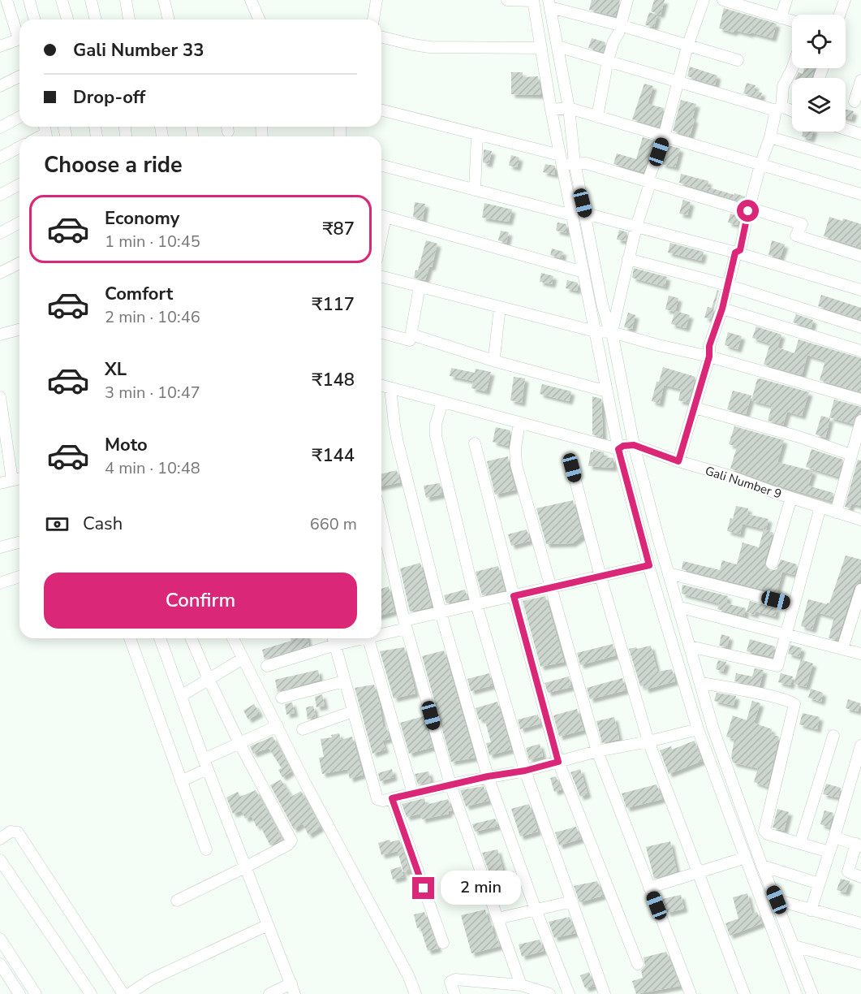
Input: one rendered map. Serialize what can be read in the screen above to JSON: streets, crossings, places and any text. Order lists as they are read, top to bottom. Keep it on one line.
{"streets":{"street":["Gali Number 9"]},"page":{"banner":["Gali Number 33","Drop-off"],"heading":"Choose a ride","list":[{"name":"Economy","note":"1 min · 10:45","value":"₹87"},{"name":"Comfort","note":"2 min · 10:46","value":"₹117"},{"name":"XL","note":"3 min · 10:47","value":"₹148"},{"name":"Moto","note":"4 min · 10:48","value":"₹144"}],"pay":["Cash","660 m"],"buttons":"Confirm","bubble":"2 min"}}
